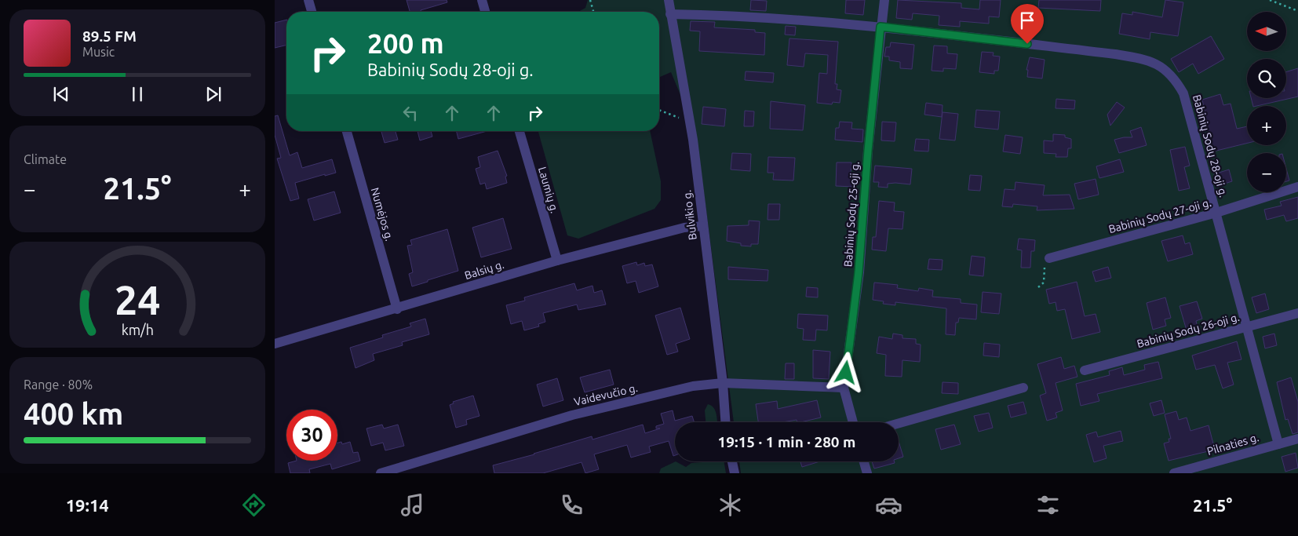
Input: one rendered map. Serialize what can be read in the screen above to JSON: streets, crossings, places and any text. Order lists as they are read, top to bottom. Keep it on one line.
{"streets":{"street":["Babinių Sodų 28-oji g.","Laumių g.","Numėjos g.","Babinių Sodų 25-oji g.","Bulvikio g.","Babinių Sodų 27-oji g.","Balsių g.","Babinių Sodų 26-oji g.","Vaidevučio g.","Pilnaties g."]},"crossings":[["Babinių Sodų 28-oji g.","Babinių Sodų 25-oji g."],["Babinių Sodų 28-oji g.","Bulvikio g."],["Babinių Sodų 28-oji g.","Babinių Sodų 27-oji g."],["Babinių Sodų 28-oji g.","Babinių Sodų 26-oji g."],["Babinių Sodų 28-oji g.","Pilnaties g."],["Laumių g.","Balsių g."],["Numėjos g.","Balsių g."],["Babinių Sodų 25-oji g.","Vaidevučio g."],["Bulvikio g.","Balsių g."],["Bulvikio g.","Vaidevučio g."]],"north":"left","page":{"map_buttons":["+","−"],"turn":["200 m","Babinių Sodų 28-oji g."],"song":["89.5 FM","Music"],"tile":["Climate",["Range · 80%","400 km"]],"heat":["−","21.5°","+"],"limit":"30","trip":"19:15 · 1 min · 280 m","tabs":["19:14","21.5°"],"gauge":["24","km/h"]}}
